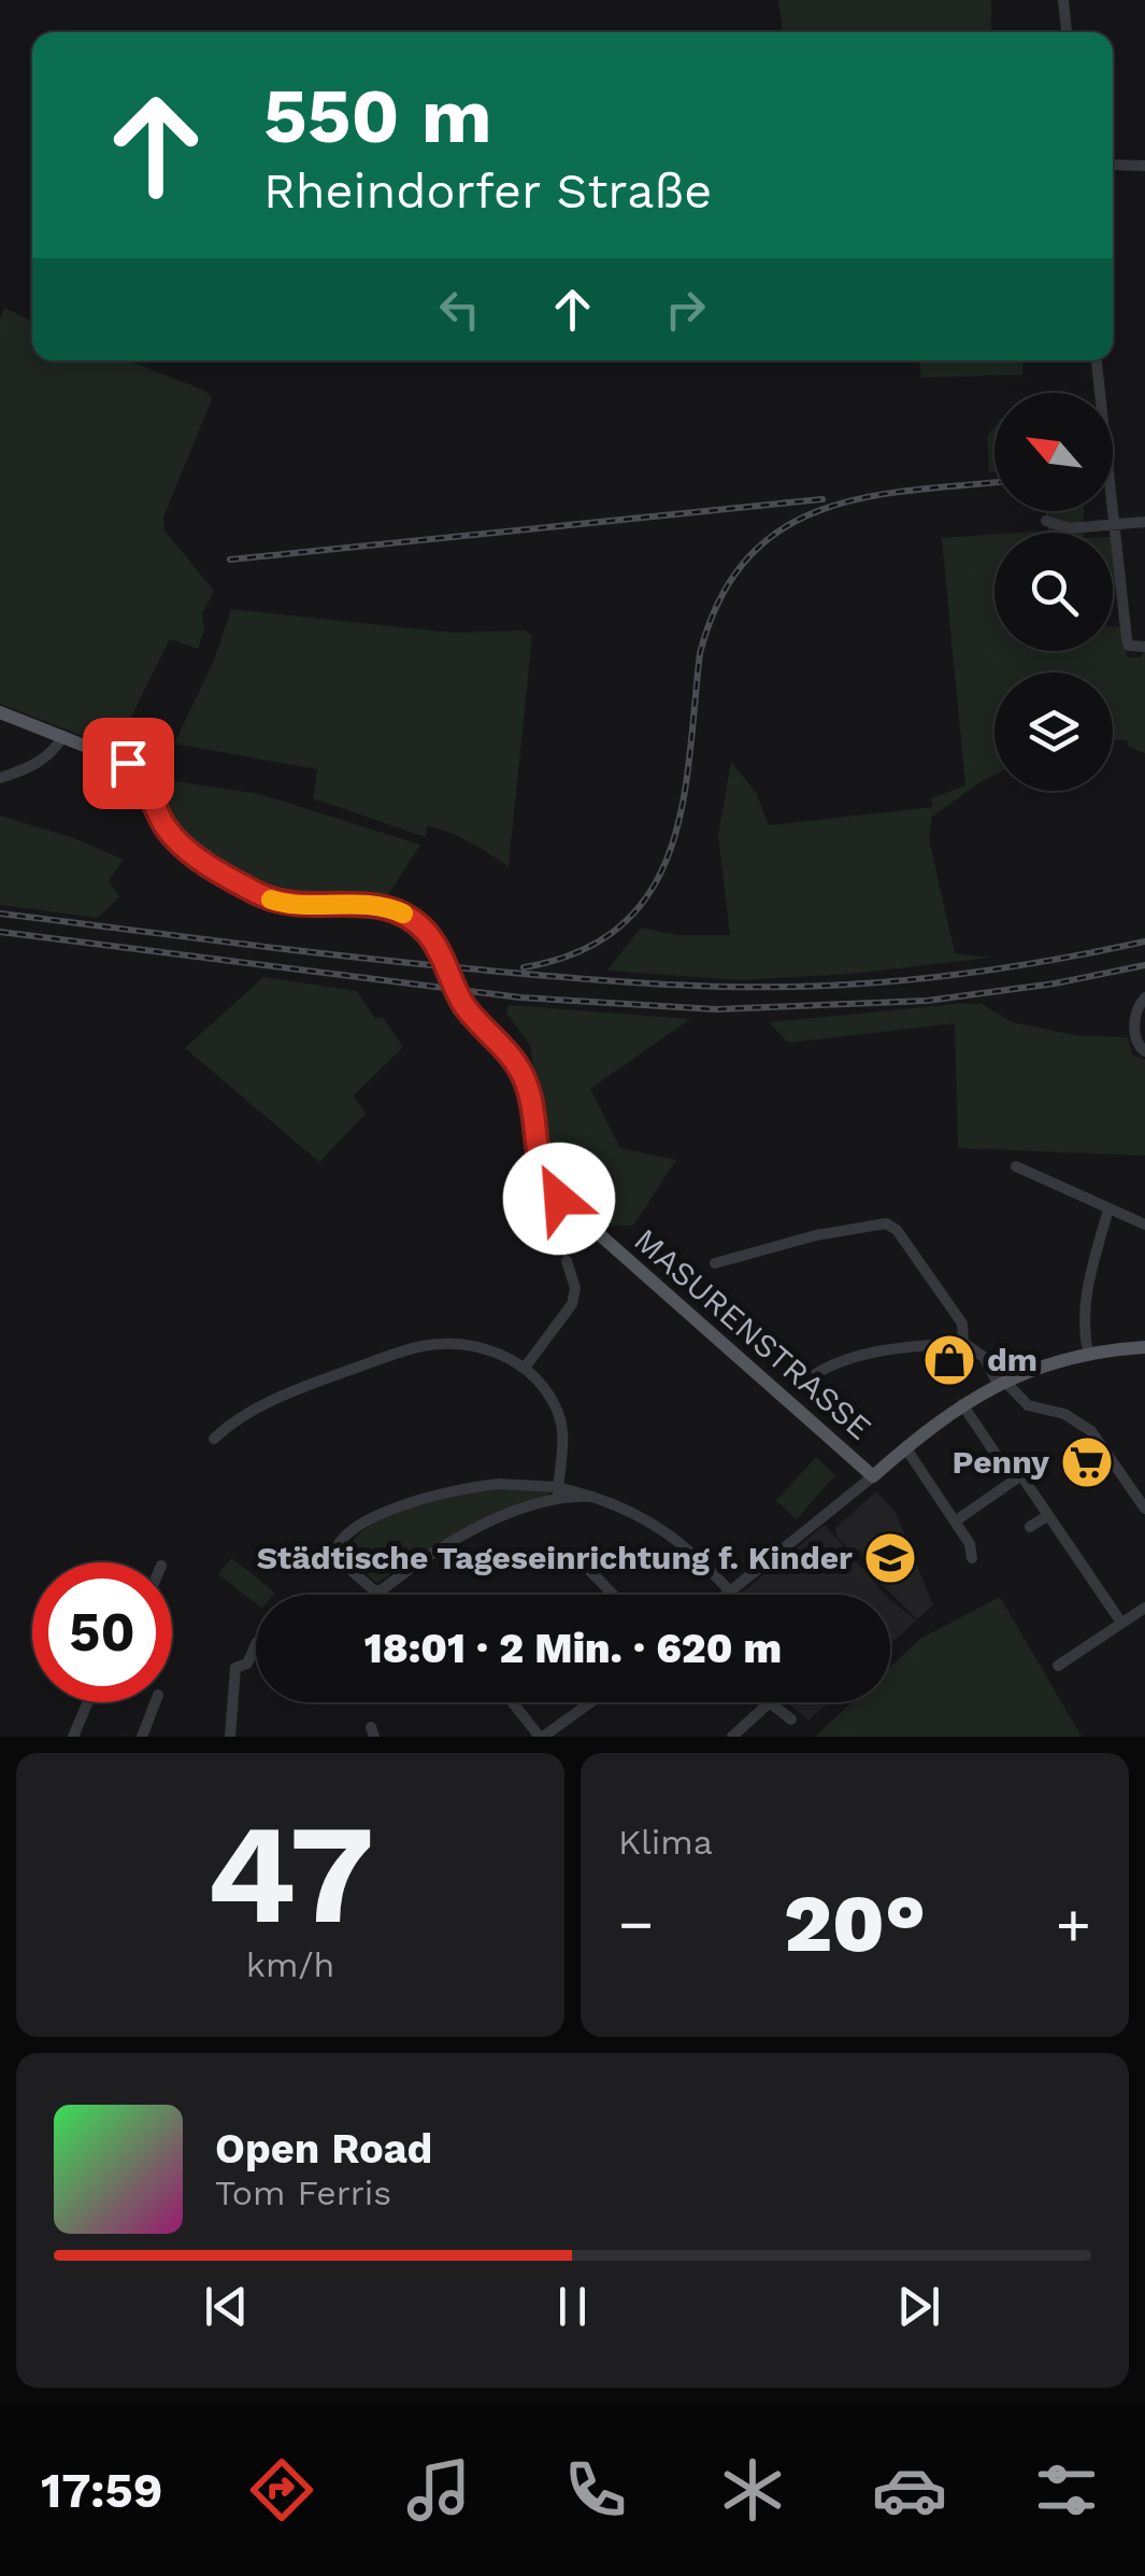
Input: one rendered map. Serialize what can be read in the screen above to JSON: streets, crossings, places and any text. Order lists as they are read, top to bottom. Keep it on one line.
{"streets":{"main road":["MASURENSTRASSE"]},"places":{"shop":["dm"],"supermarket":["Penny"],"school or university":["Städtische Tageseinrichtung f. Kinder"]},"north":"top left","page":{"turn":["550 m","Rheindorfer Straße"],"limit":"50","trip":"18:01 · 2 Min. · 620 m","tile":[["47","km/h"],"Klima"],"heat":["−","20°","+"],"song":["Open Road","Tom Ferris"],"tabs":"17:59"}}
